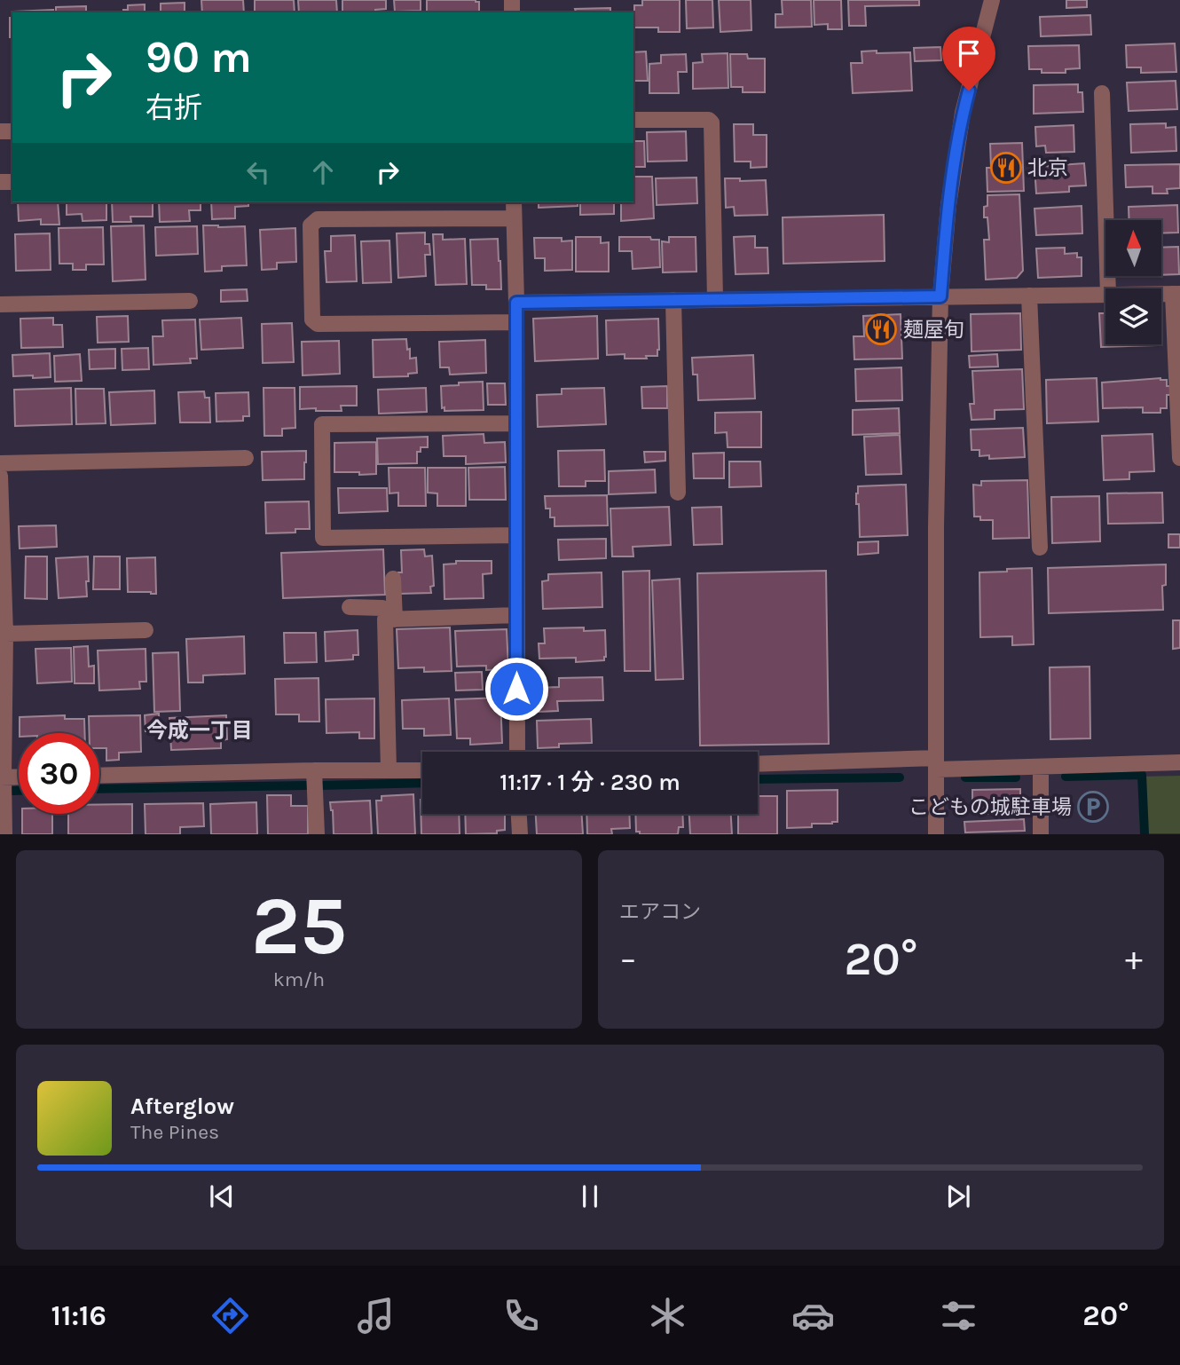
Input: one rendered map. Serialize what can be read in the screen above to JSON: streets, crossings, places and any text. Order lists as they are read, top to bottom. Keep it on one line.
{"districts":["今成一丁目"],"places":{"restaurant":["北京","麺屋旬"],"parking":["こどもの城駐車場"]},"north":"top","page":{"turn":["90 m","右折"],"limit":"30","trip":"11:17 · 1 分 · 230 m","tile":[["25","km/h"],"エアコン"],"heat":["−","20°","+"],"song":["Afterglow","The Pines"],"tabs":["11:16","20°"]}}
